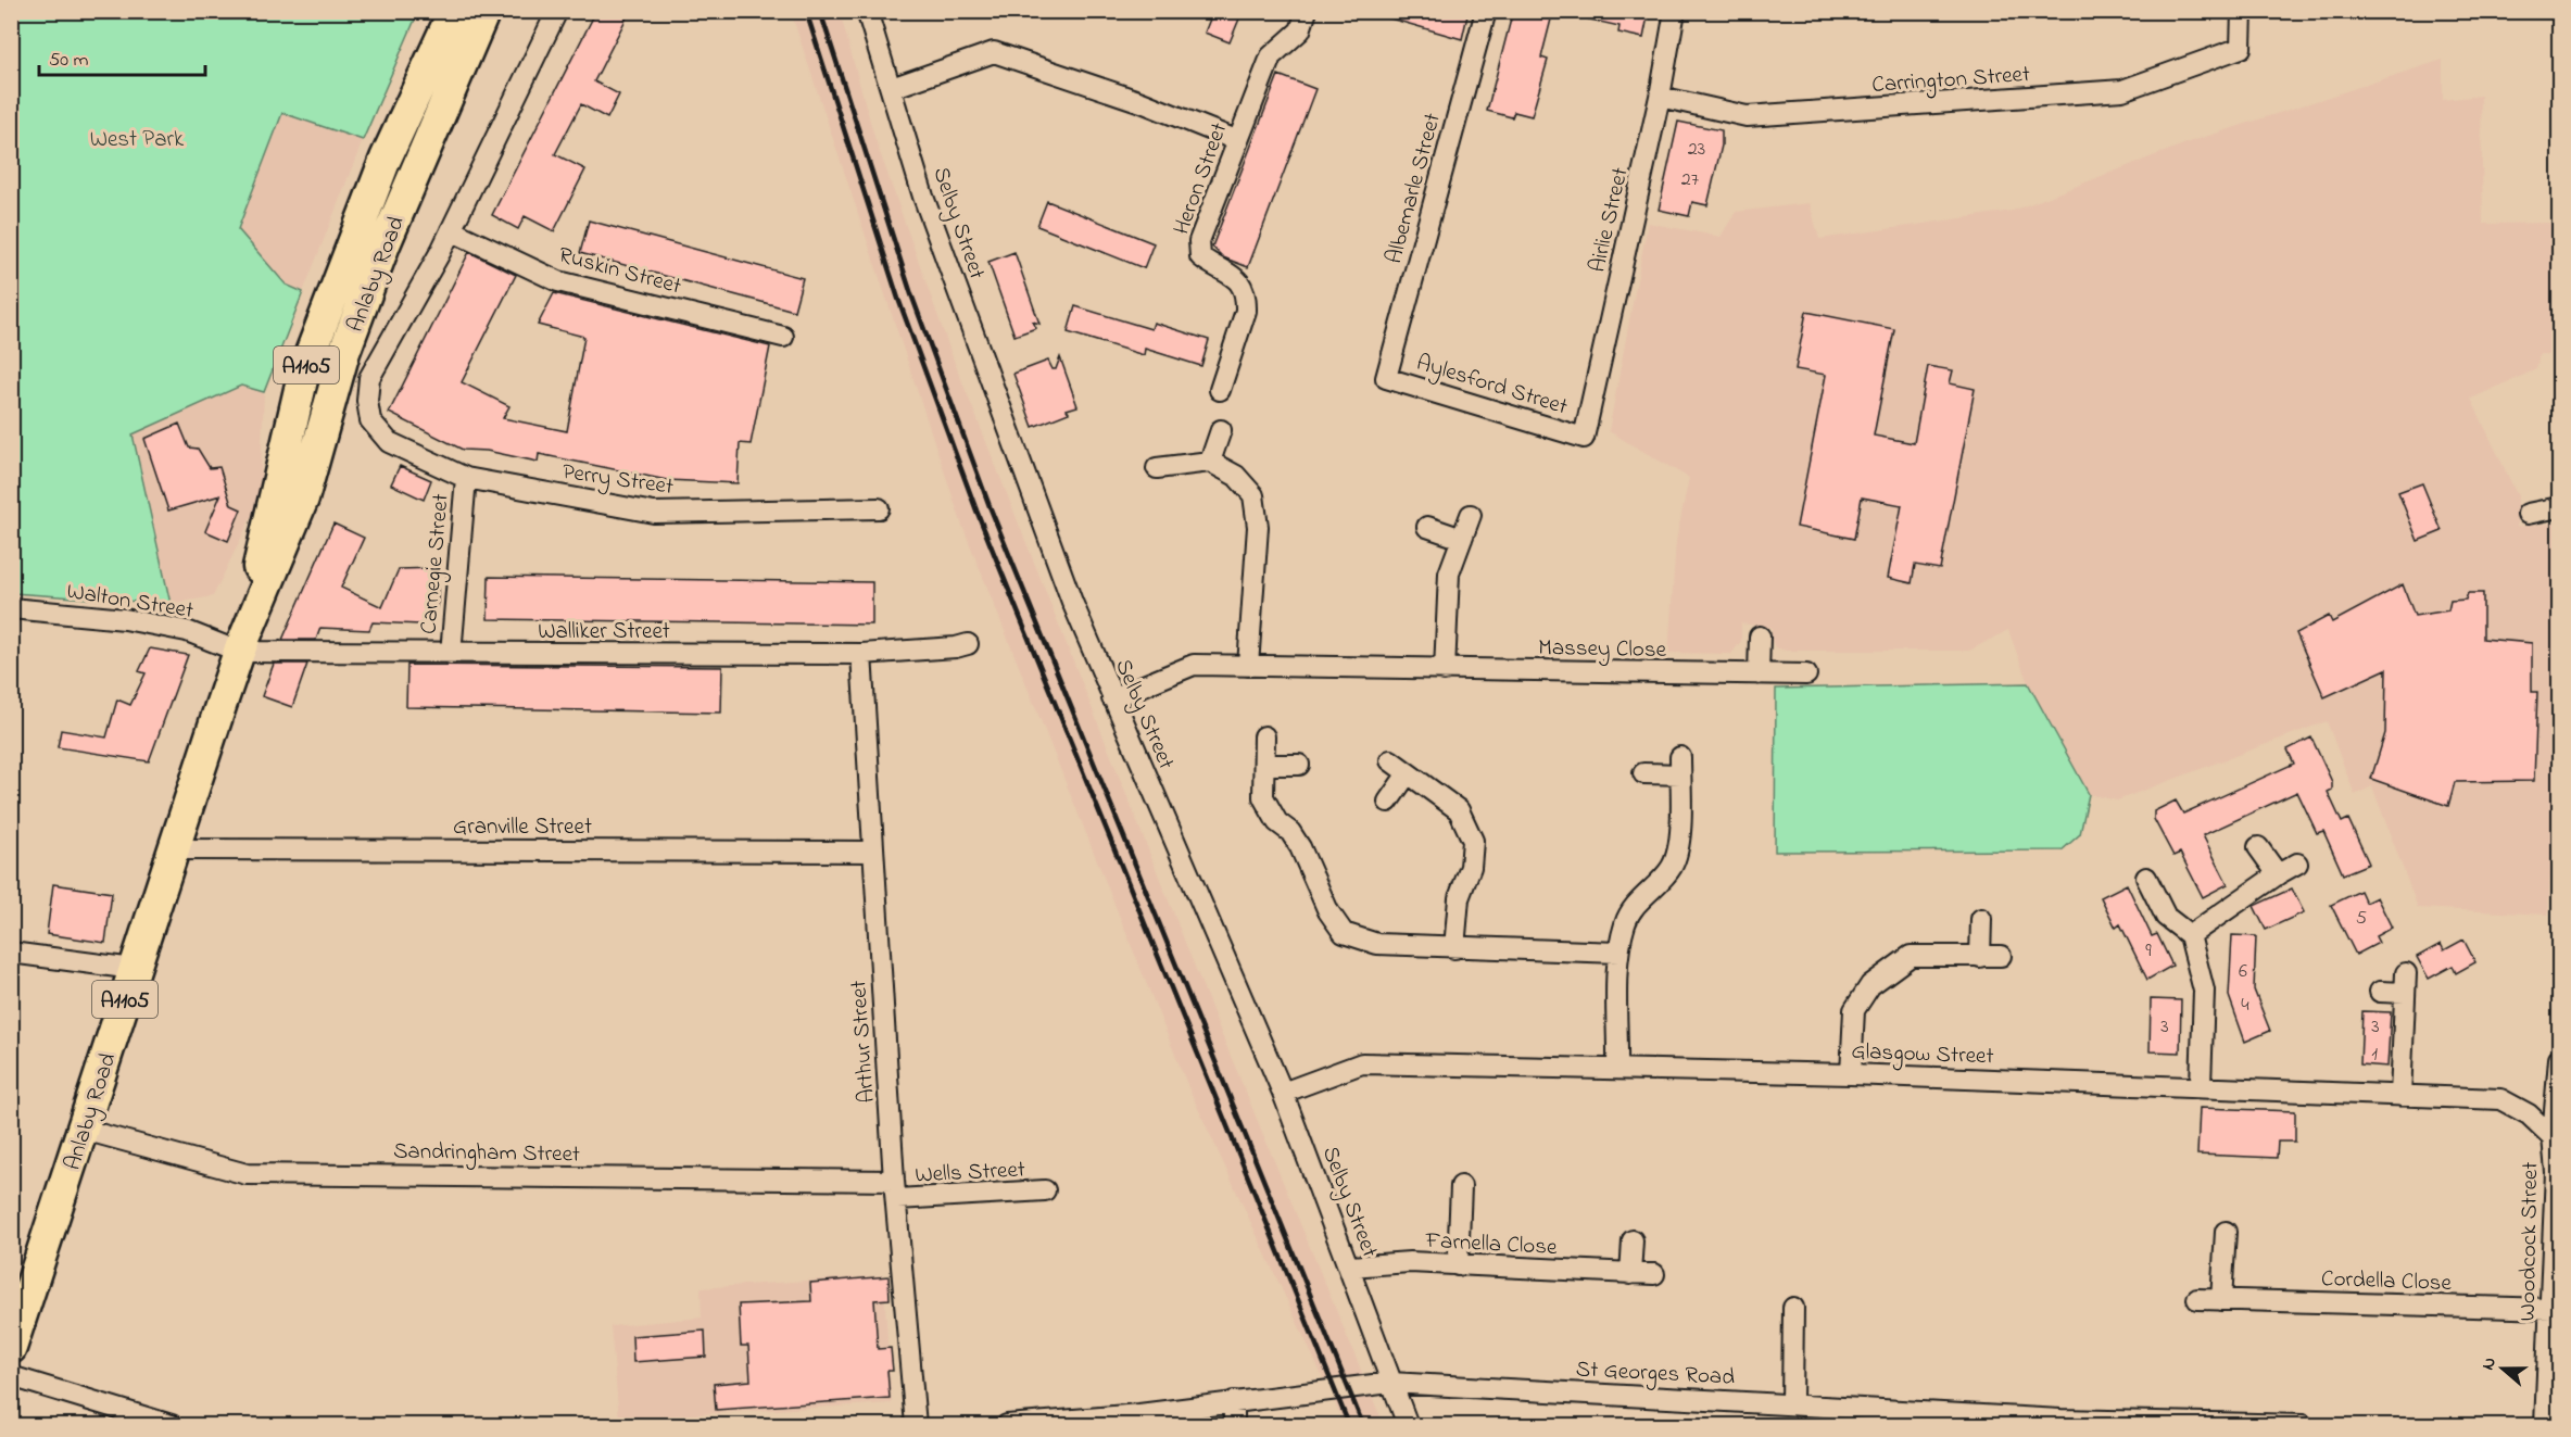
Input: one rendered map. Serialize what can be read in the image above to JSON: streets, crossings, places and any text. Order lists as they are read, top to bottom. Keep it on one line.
{"streets":{"main road":["Anlaby Road","A1105"],"street":["Carrington Street","Heron Street","Albemarle Street","Airlie Street","Selby Street","Ruskin Street","Aylesford Street","Perry Street","Carnegie Street","Walton Street","Walliker Street","Massey Close","Granville Street","Arthur Street","Glasgow Street","Sandringham Street","Wells Street","Woodcock Street","Farnella Close","Cordella Close","St Georges Road"]},"crossings":[["Carrington Street","Airlie Street"],["Albemarle Street","Aylesford Street"],["Airlie Street","Aylesford Street"],["Selby Street","Massey Close"],["Selby Street","Glasgow Street"],["Selby Street","Farnella Close"],["Selby Street","St Georges Road"],["Ruskin Street","Anlaby Road"],["Anlaby Road","Perry Street"],["Anlaby Road","Walton Street"],["Anlaby Road","Walliker Street"],["Anlaby Road","Granville Street"],["Anlaby Road","Sandringham Street"],["Perry Street","Carnegie Street"],["Carnegie Street","Walliker Street"],["Walton Street","Walliker Street"],["Walliker Street","Arthur Street"],["Granville Street","Arthur Street"],["Arthur Street","Sandringham Street"],["Arthur Street","Wells Street"],["Glasgow Street","Woodcock Street"],["Sandringham Street","Wells Street"],["Woodcock Street","Cordella Close"]],"parks":["West Park"],"house_numbers":["23","27","5","9","6","4","3","3","1"],"scale_bar":"50 m","north":"left"}
